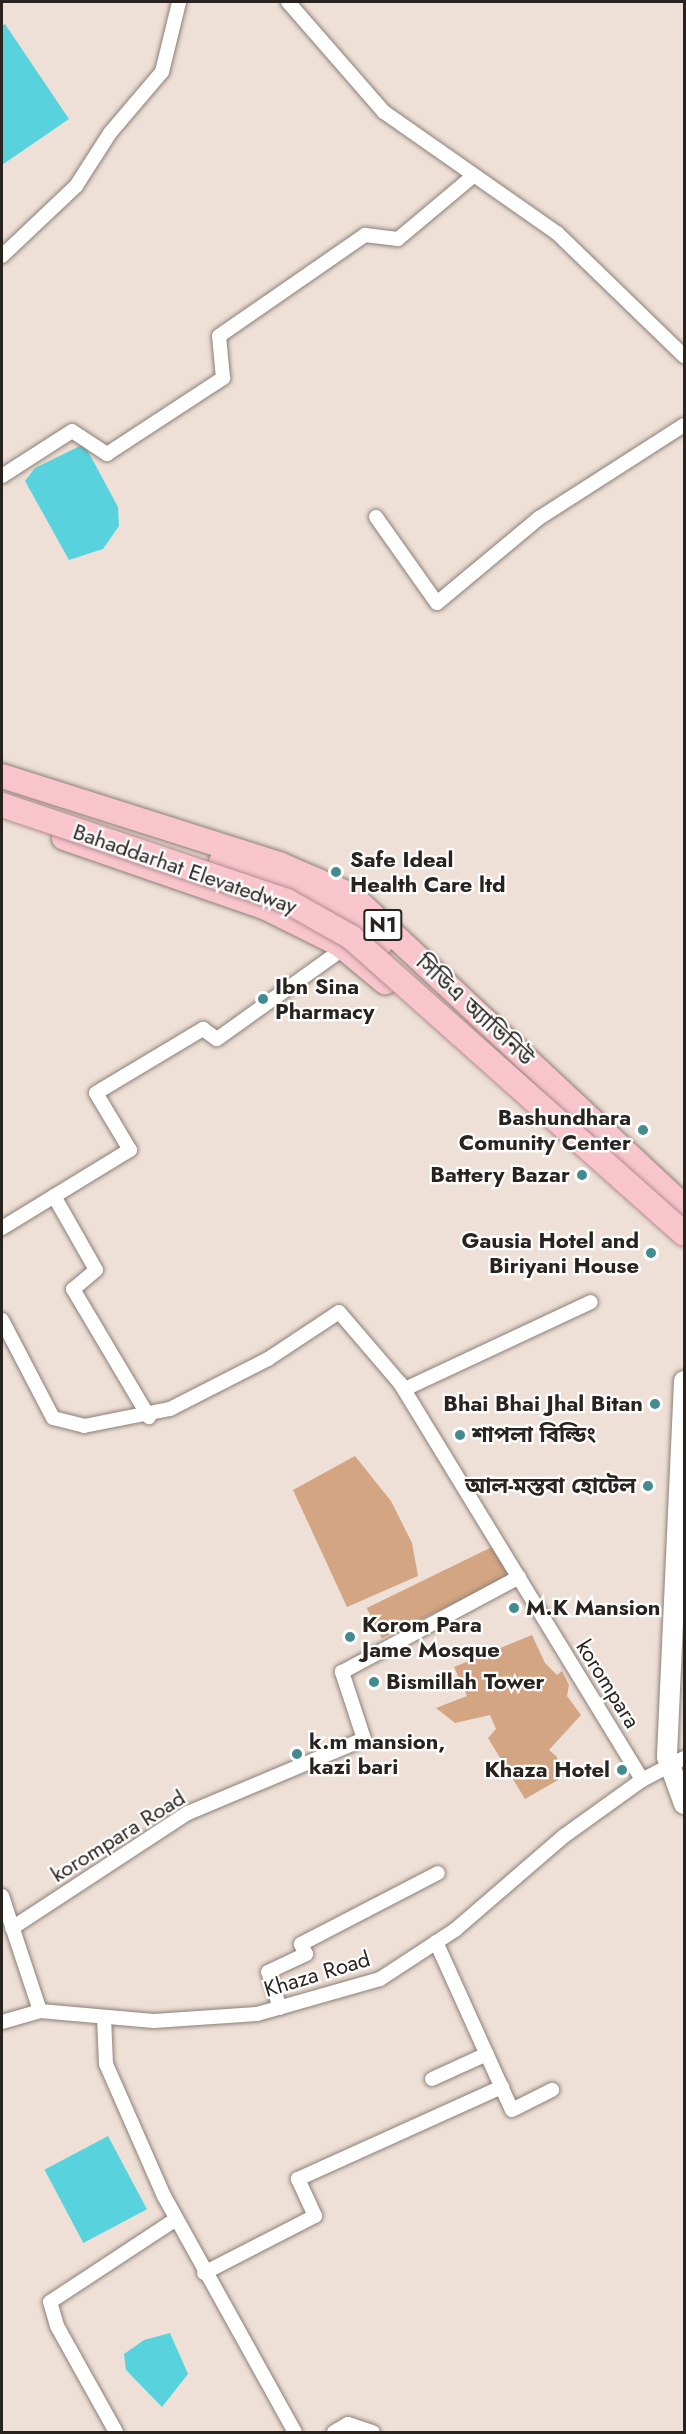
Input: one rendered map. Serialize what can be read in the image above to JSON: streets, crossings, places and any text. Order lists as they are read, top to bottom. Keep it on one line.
{"streets":{"highway":["Bahaddarhat Elevatedway","N1","সিডিএ অ্যাভিনিউ"],"street":["korompara","korompara Road","Khaza Road"]},"crossings":[["Bahaddarhat Elevatedway","সিডিএ অ্যাভিনিউ"],["korompara","korompara Road"],["korompara","Khaza Road"]],"places":["Safe Ideal Health Care ltd","Ibn Sina Pharmacy","Bashundhara Comunity Center","Battery Bazar","Gausia Hotel and Biriyani House","Bhai Bhai Jhal Bitan","শাপলা বিল্ডিং","আল-মস্তবা হোটেল","M.K Mansion","Korom Para Jame Mosque","Bismillah Tower","k.m mansion, kazi bari","Khaza Hotel"]}
